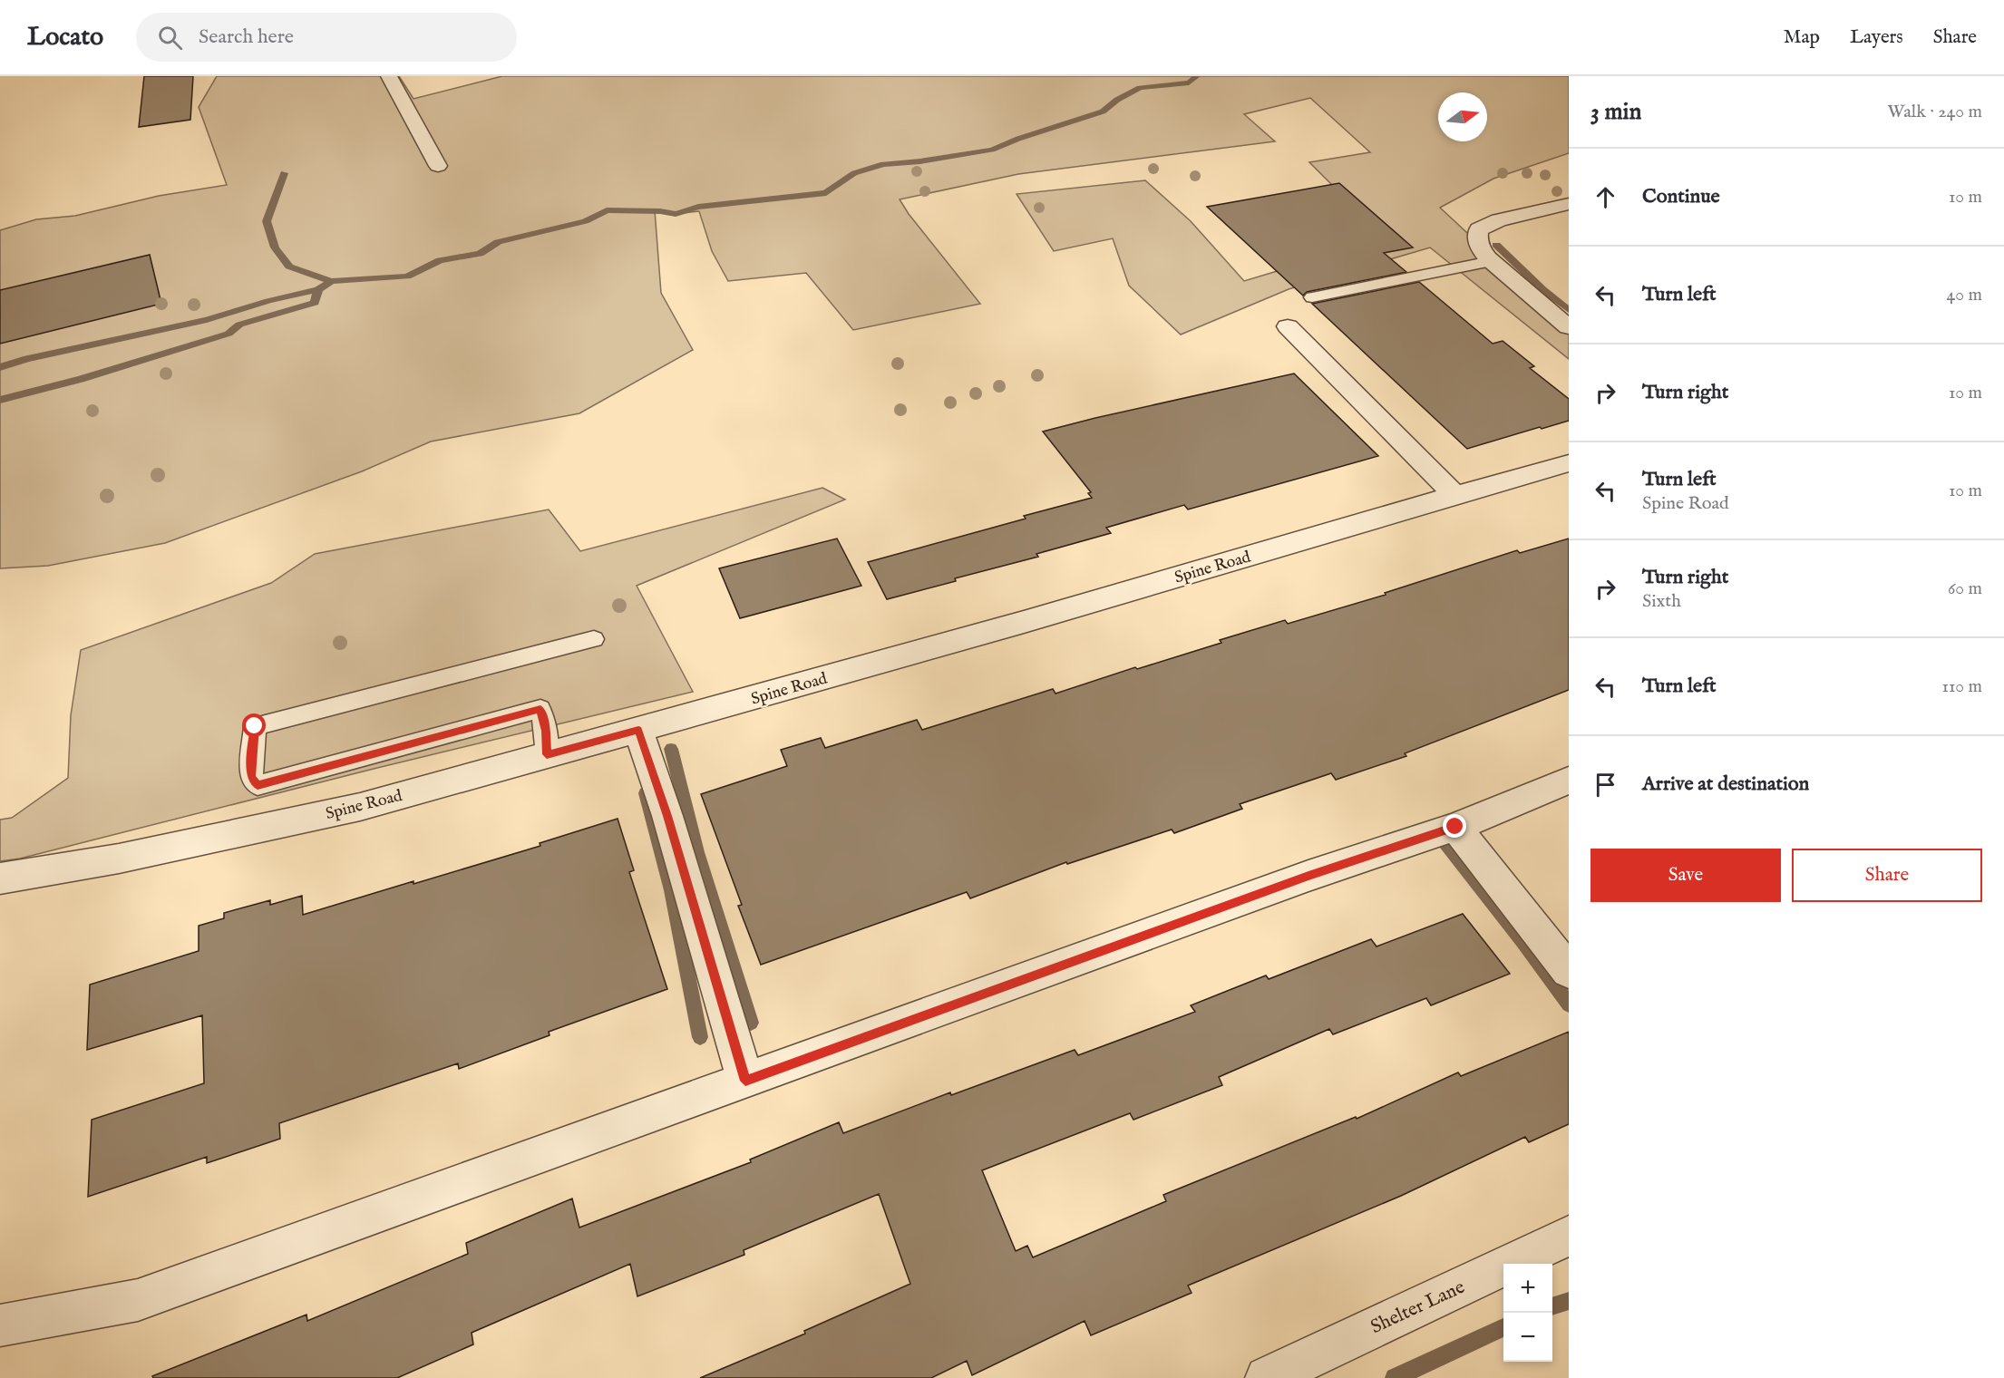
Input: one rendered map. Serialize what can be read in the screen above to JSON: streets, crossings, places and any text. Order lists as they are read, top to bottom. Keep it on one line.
{"streets":{"street":["Spine Road","Shelter Lane"]},"north":"right","page":{"header":"Locato","search":"Search here","nav":["Map","Layers","Share"],"heading":["3 min","Walk · 240 m"],"list":[["Continue","10 m"],["Turn left","40 m"],["Turn right","10 m"],["Turn left","Spine Road","10 m"],["Turn right","Sixth","60 m"],["Turn left","110 m"],"Arrive at destination"],"buttons":["Save","Share"],"map_buttons":["+","−"]}}
